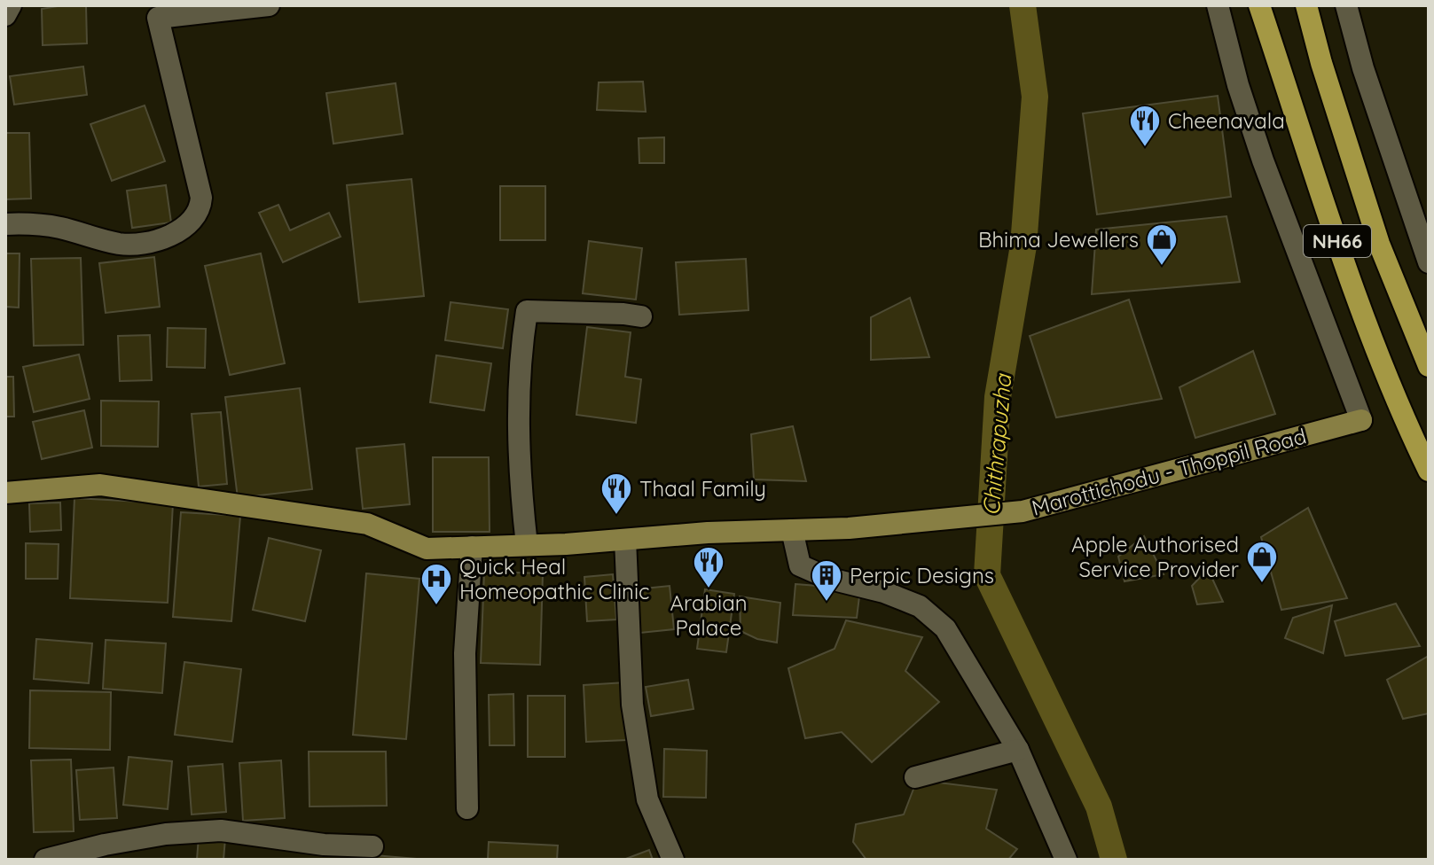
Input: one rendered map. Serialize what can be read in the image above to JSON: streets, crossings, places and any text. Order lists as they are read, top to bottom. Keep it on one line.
{"streets":{"highway":["NH66"],"main road":["Marottichodu - Thoppil Road"]},"water":["Chithrapuzha"],"places":{"restaurant":["Cheenavala","Thaal Family","Arabian Palace"],"shop":["Bhima Jewellers","Apple Authorised Service Provider"],"building":["Perpic Designs"],"hospital":["Quick Heal Homeopathic Clinic"]}}
